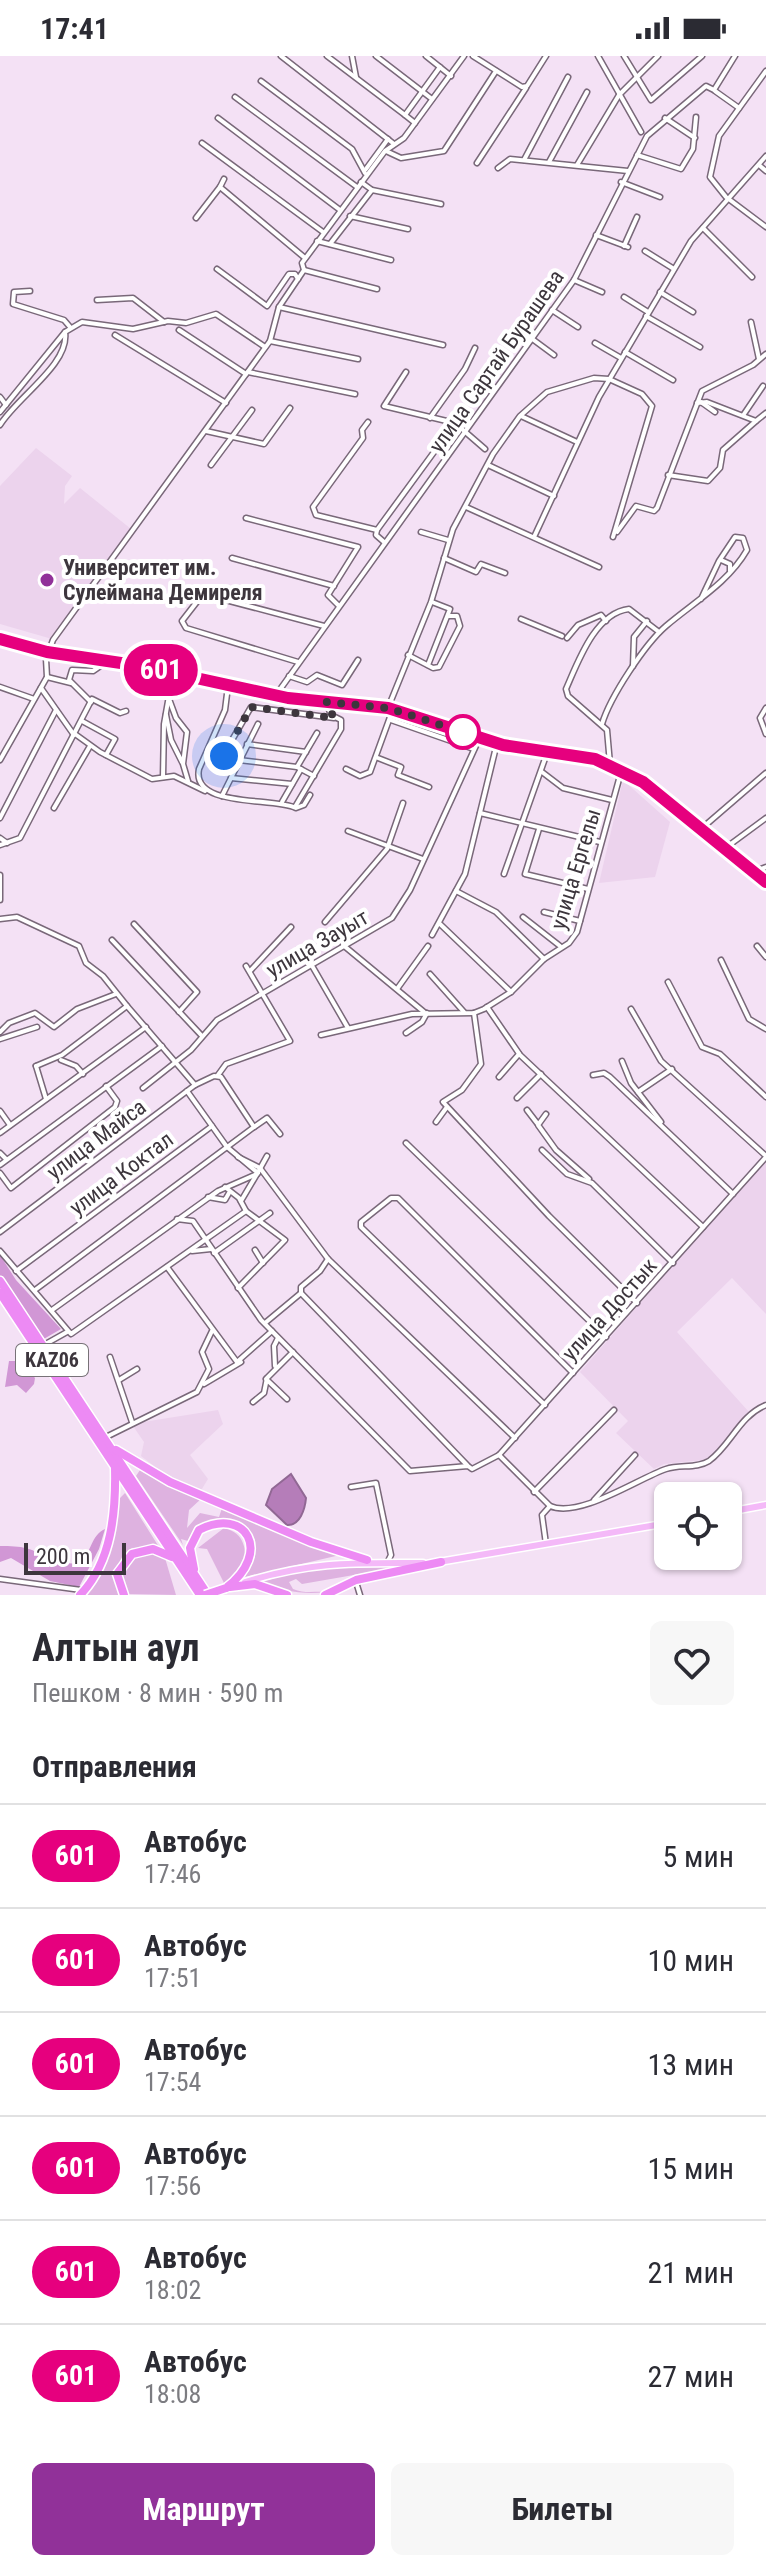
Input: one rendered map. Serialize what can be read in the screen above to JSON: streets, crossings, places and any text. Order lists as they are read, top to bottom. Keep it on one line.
{"streets":{"highway":["KАZ06"],"street":["улица Сартай Бурашева","улица Ергелы","улица Зауыт","улица Майса","улица Коктал","улица Достык"]},"places":["Университет им. Сулеймана Демиреля"],"lines":["bus line 601"],"scale_bar":"200 m","page":{"status":"17:41","on_map":"601","scale":"200 m","heading":[["Алтын аул","Пешком · 8 мин · 590 m"],"Отправления"],"list":[{"mark":"601","name":"Автобус","note":"17:46","value":"5 мин"},{"mark":"601","name":"Автобус","note":"17:51","value":"10 мин"},{"mark":"601","name":"Автобус","note":"17:54","value":"13 мин"},{"mark":"601","name":"Автобус","note":"17:56","value":"15 мин"},{"mark":"601","name":"Автобус","note":"18:02","value":"21 мин"},{"mark":"601","name":"Автобус","note":"18:08","value":"27 мин"}],"buttons":["Маршрут","Билеты"]}}
